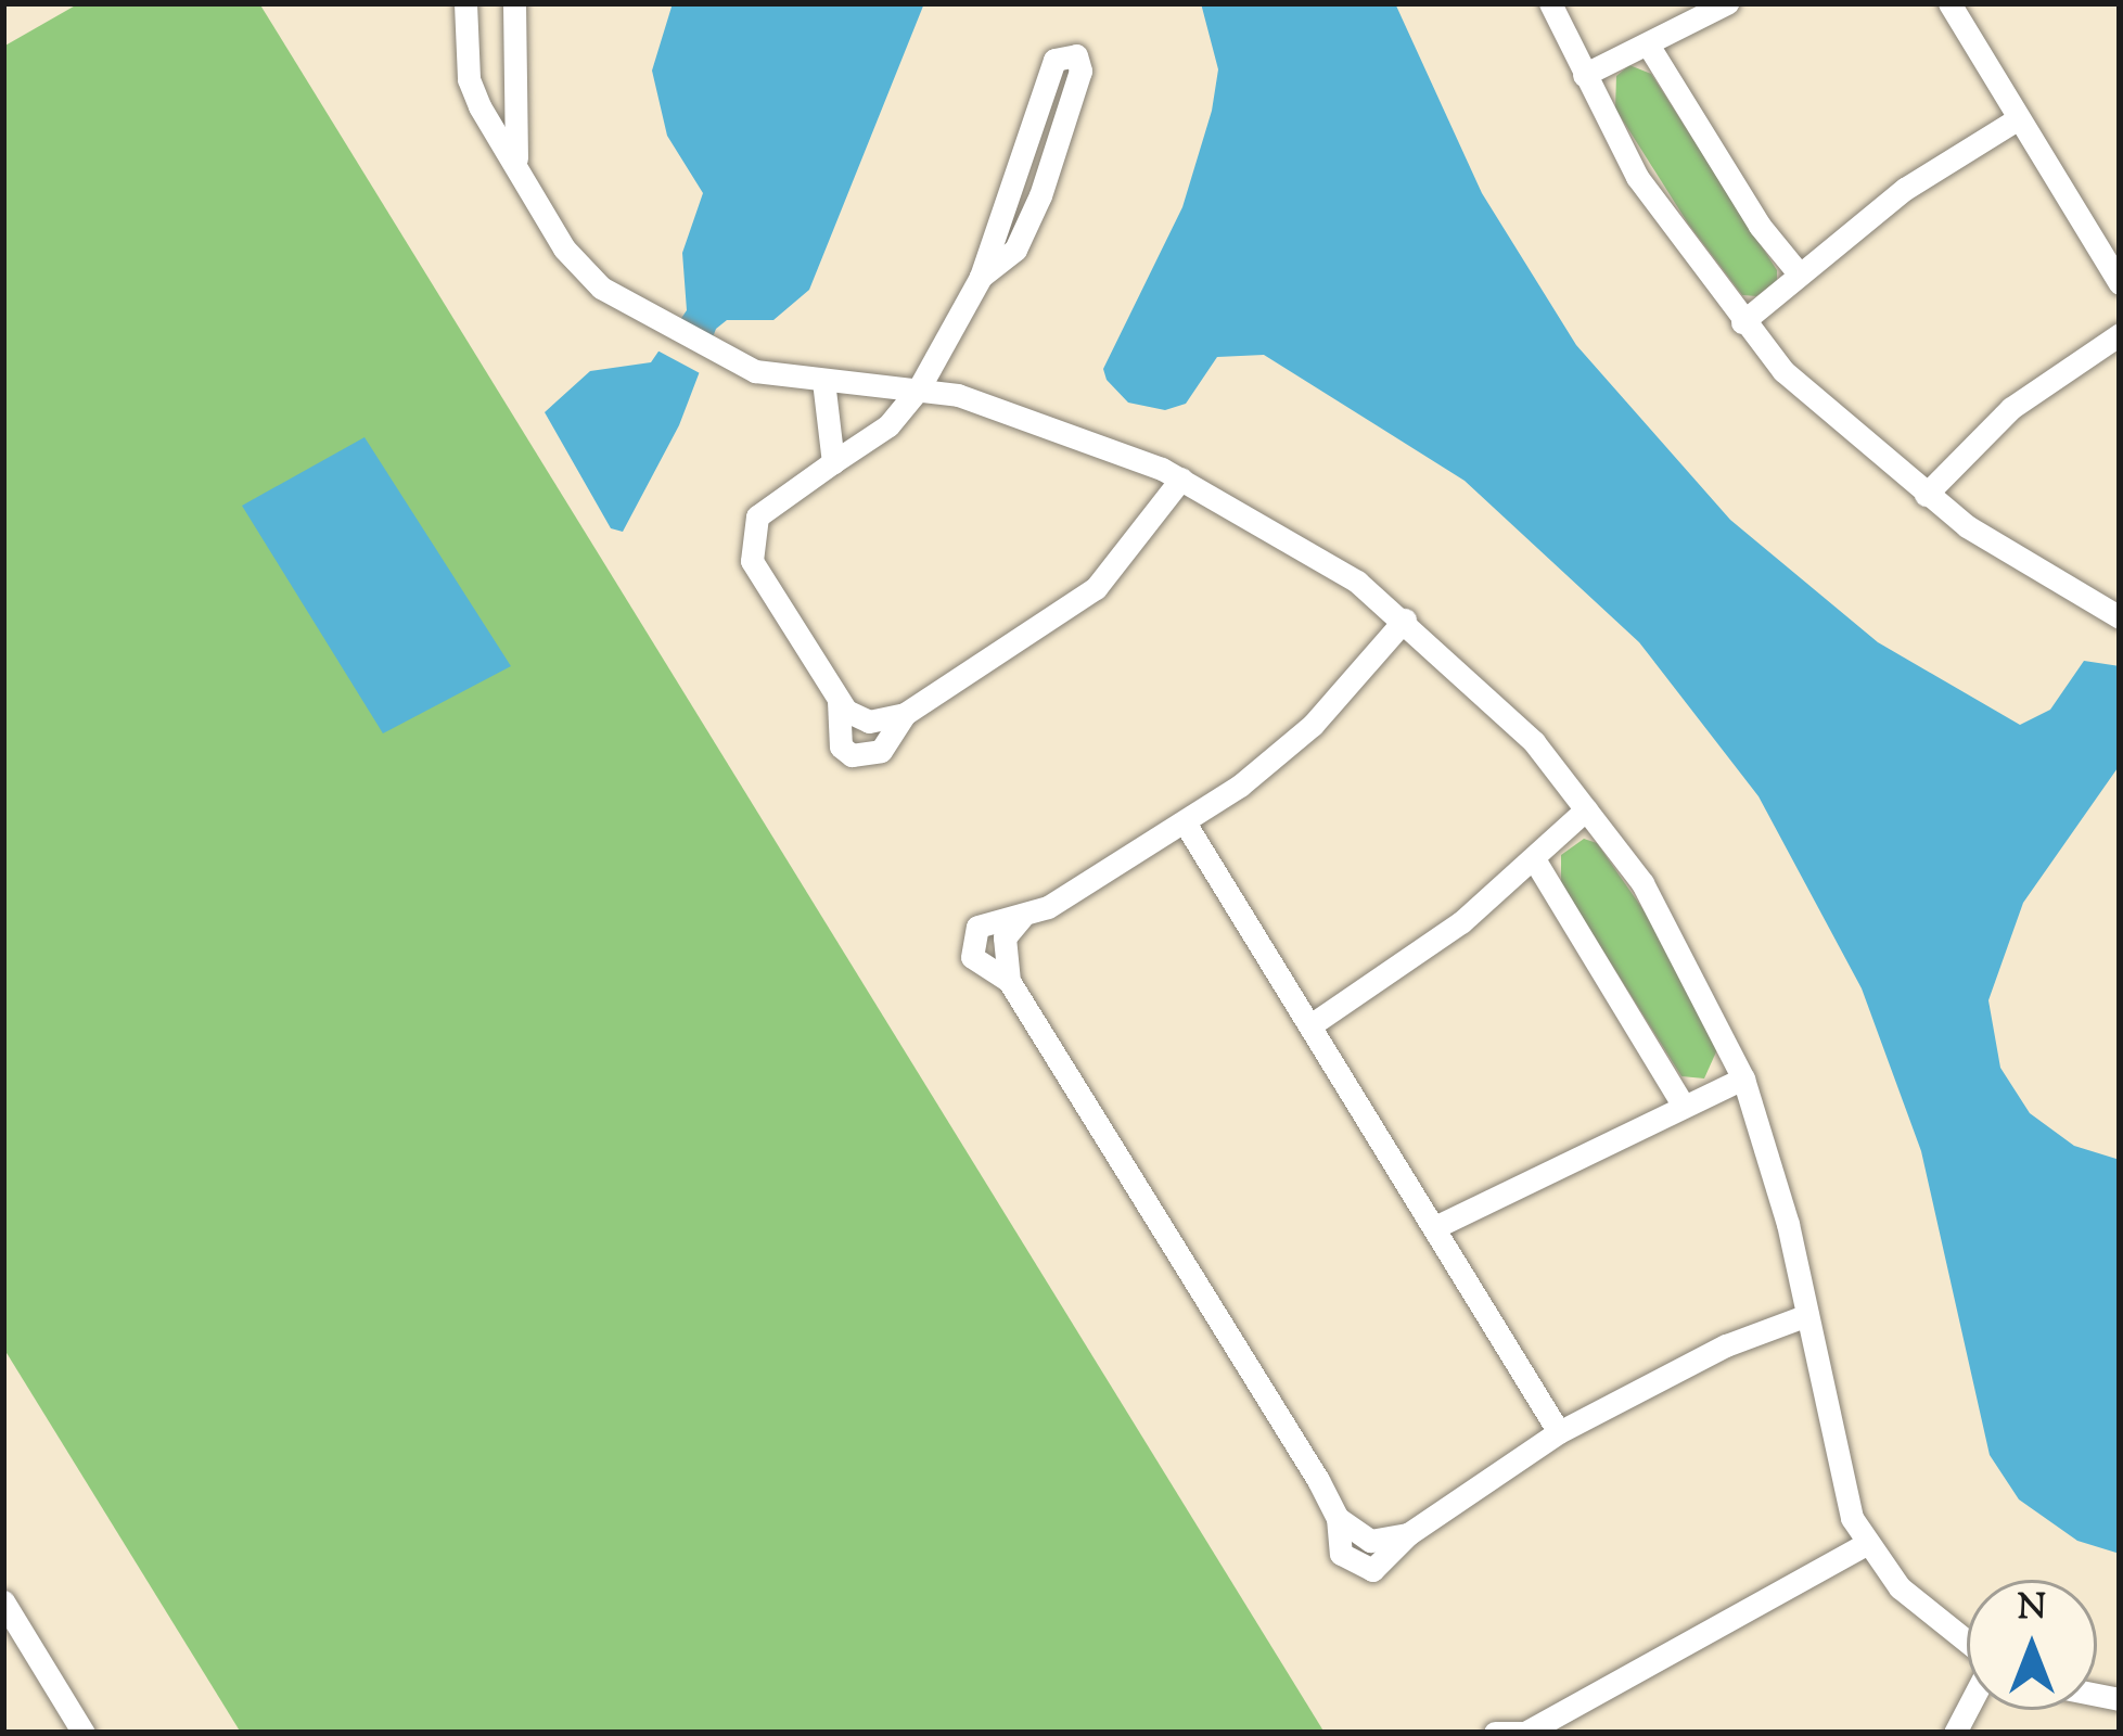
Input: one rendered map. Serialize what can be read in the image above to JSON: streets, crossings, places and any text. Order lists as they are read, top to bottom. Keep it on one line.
{"north":"top"}
